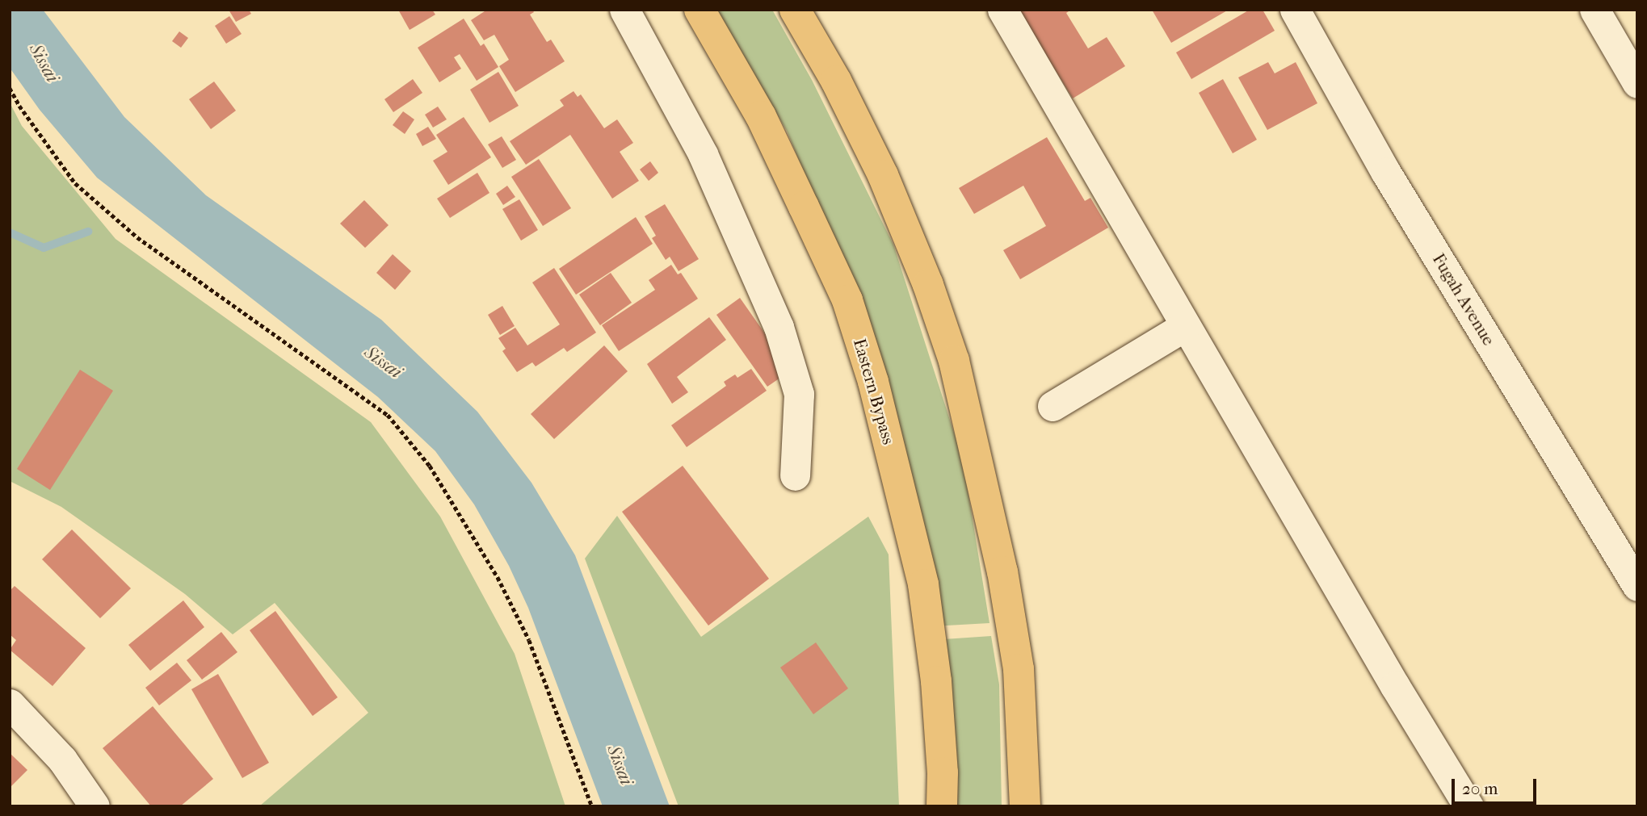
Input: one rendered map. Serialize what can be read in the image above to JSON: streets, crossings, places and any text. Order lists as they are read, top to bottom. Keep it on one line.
{"streets":{"highway":["Eastern Bypass"],"street":["Fugah Avenue"]},"water":["Sissai"],"scale_bar":"20 m"}
